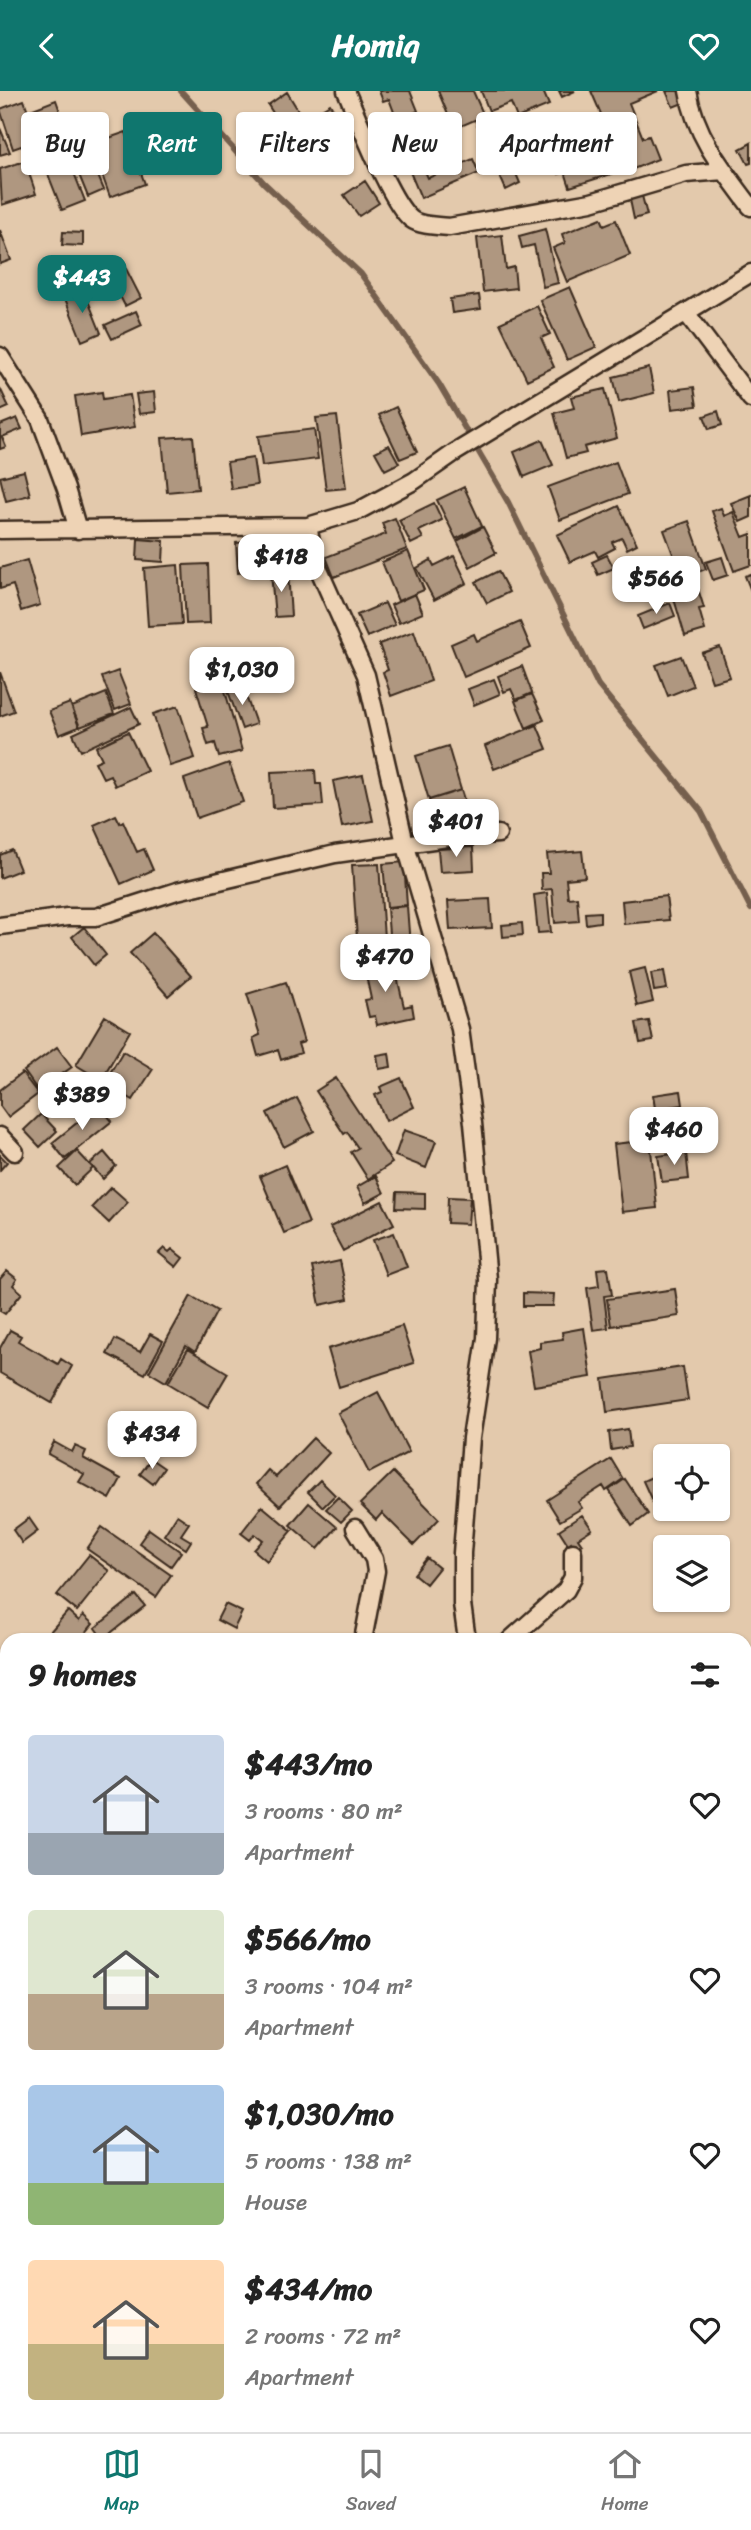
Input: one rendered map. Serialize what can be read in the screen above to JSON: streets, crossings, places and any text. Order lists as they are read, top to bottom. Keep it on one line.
{"page":{"header":"Homiq","chip":["Buy","Rent","Filters","New","Apartment"],"price":["$443","$418","$566","$1,030","$401","$470","$389","$460","$434"],"heading":"9 homes","list":[{"name":"$443/mo","note":"3 rooms · 80 m² · Apartment"},{"name":"$566/mo","note":"3 rooms · 104 m² · Apartment"},{"name":"$1,030/mo","note":"5 rooms · 138 m² · House"},{"name":"$434/mo","note":"2 rooms · 72 m² · Apartment"}],"tabs":["Map","Saved","Home"]}}
